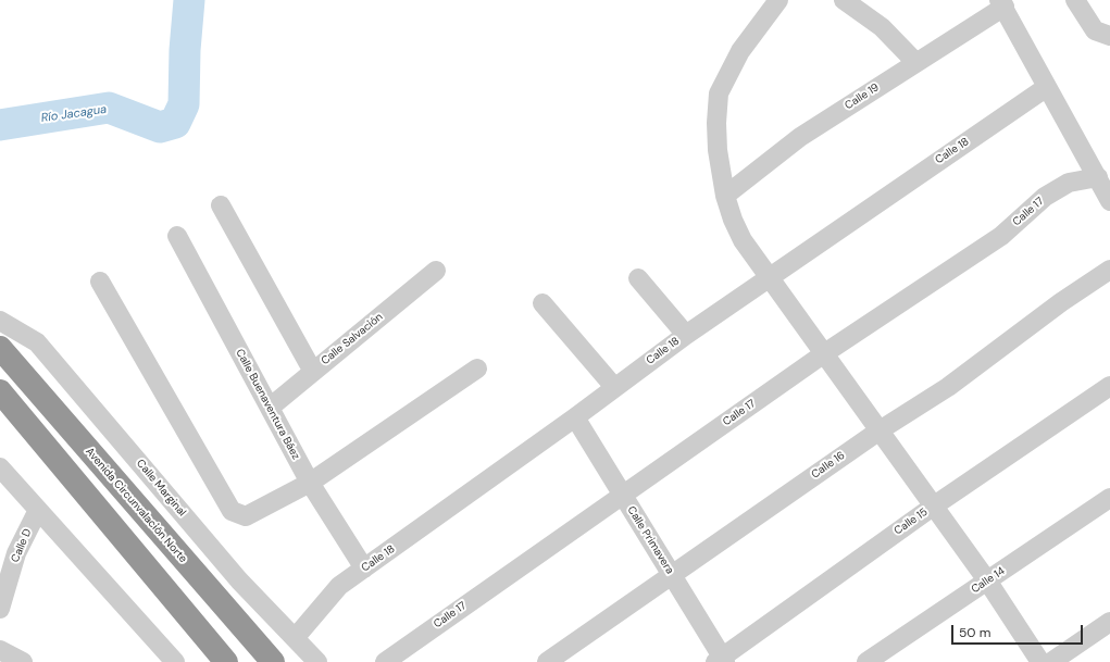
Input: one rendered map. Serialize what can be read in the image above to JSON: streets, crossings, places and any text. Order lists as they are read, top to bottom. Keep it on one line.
{"streets":{"highway":["Avenida Circunvalación Norte"],"street":["Calle 19","Calle 18","Calle 17","Calle Salvación","Calle Buenaventura Báez","Calle 16","Calle Marginal","Calle 15","Calle Primavera","Calle D","Calle 14"]},"crossings":[["Calle 18","Calle Buenaventura Báez"],["Calle 18","Calle Marginal"],["Calle 18","Calle Primavera"],["Calle 17","Calle Primavera"],["Calle Salvación","Calle Buenaventura Báez"],["Calle 16","Calle Primavera"],["Calle 15","Calle Primavera"]],"water":["Río Jacagua"],"scale_bar":"50 m"}
